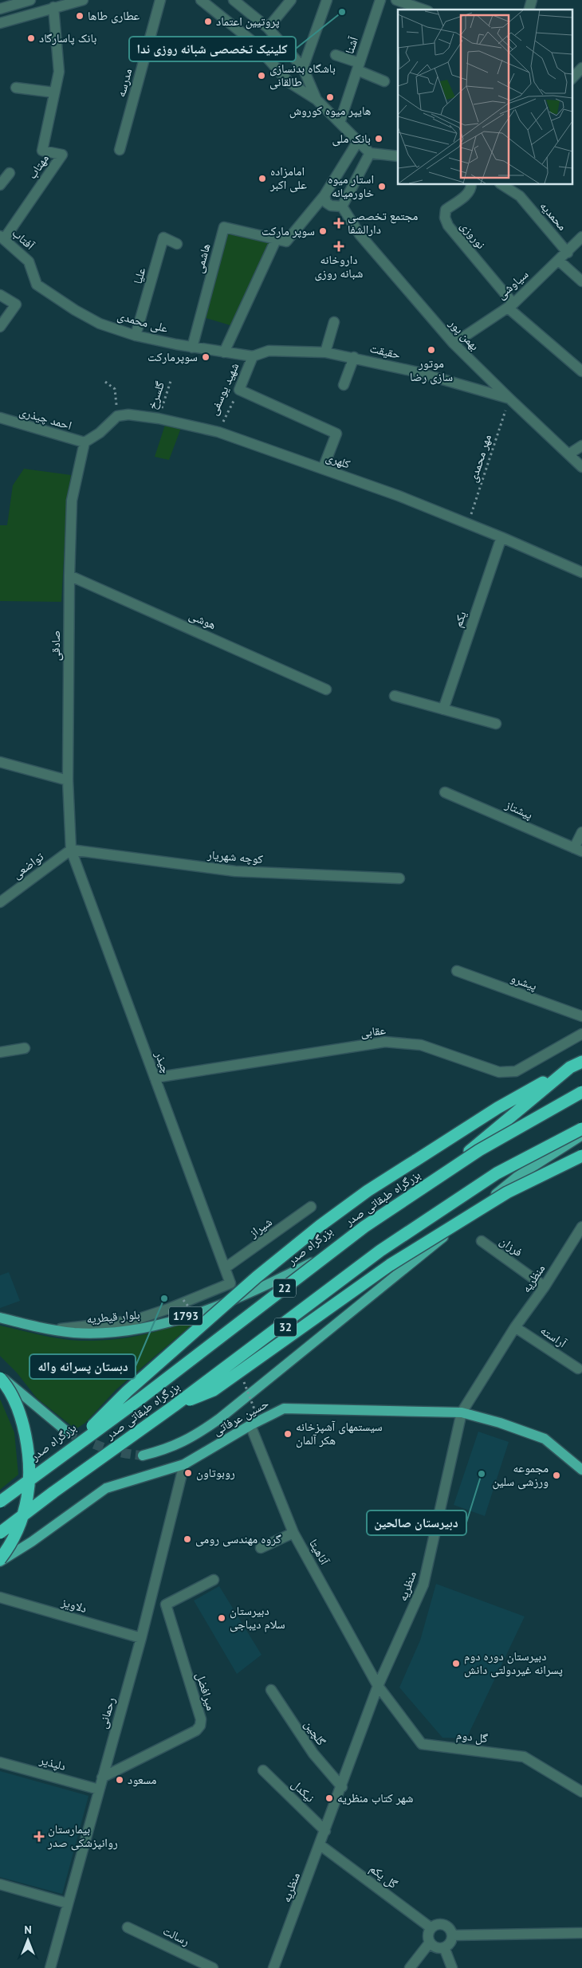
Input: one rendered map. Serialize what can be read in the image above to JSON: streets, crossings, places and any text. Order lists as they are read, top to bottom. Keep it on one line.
{"streets":{"highway":["بزرگراه طبقاتی صدر","بزرگراه صدر","22","32"],"main road":["1793","بلوار قیطریه","حسین عرفاتی"],"street":["آشنا","مدرسه","مهتاب","محمدیه","نوروزی","آفتاب","هاشمی","علیا","سیاوشی","علی محمدی","بهمن پور","حقیقت","شهید یوسفی","احمد چیذری","کلهری","یکم","هوشی","صادقی","پیشتاز","کوچه شهریار","تواضعی","پیشرو","عقابی","چیذر","شیراز","فرزان","منظریه","آراسته","آناهیتا","دلاویز","میرافضل","رحمانی","گلچین","گل دوم","دلپذیر","نیکدل","گل یکم","رسالت"],"path":["گلسرخ","مهر محمدی"]},"crossings":[["مهتاب","آفتاب"],["محمدیه","سیاوشی"],["نوروزی","سیاوشی"],["آفتاب","علی محمدی"],["هاشمی","علی محمدی"],["علیا","علی محمدی"],["سیاوشی","بهمن پور"],["علی محمدی","حقیقت"],["علی محمدی","شهید یوسفی"],["بهمن پور","حقیقت"],["بهمن پور","مهر محمدی"],["حقیقت","شهید یوسفی"],["حقیقت","مهر محمدی"],["شهید یوسفی","کلهری"],["گلسرخ","کلهری"],["احمد چیذری","صادقی"],["مهر محمدی","کلهری"],["کلهری","یکم"],["هوشی","صادقی"],["صادقی","کوچه شهریار"],["صادقی","تواضعی"],["صادقی","چیذر"],["کوچه شهریار","تواضعی"],["کوچه شهریار","چیذر"],["تواضعی","چیذر"],["عقابی","چیذر"],["چیذر","شیراز"],["چیذر","بلوار قیطریه"],["بزرگراه طبقاتی صدر","بزرگراه صدر"],["بزرگراه صدر","بلوار قیطریه"],["فرزان","منظریه"],["منظریه","آراسته"],["منظریه","حسین عرفاتی"],["منظریه","آناهیتا"],["منظریه","گلچین"],["منظریه","گل دوم"],["منظریه","نیکدل"],["منظریه","گل یکم"],["حسین عرفاتی","آناهیتا"],["حسین عرفاتی","رحمانی"],["آناهیتا","گل دوم"],["دلاویز","رحمانی"],["میرافضل","رحمانی"],["رحمانی","دلپذیر"]],"places":{"other":["کلینیک تخصصی شبانه روزی ندا","عطاری طاها","پروتیین اعتماد","بانک پاسارگاد","باشگاه بدنسازی طالقانی","هایپر میوه کوروش","بانک ملی","امامزاده علی اکبر","استار میوه خاورمیانه","سوپر مارکت","موتور سازی رضا","سوپرمارکت","دبستان پسرانه واله","سیستمهای آشپزخانه هکر آلمان","روبوتاون","دبیرستان صالحین","مجموعه ورزشی سلین","گروه مهندسی رومی","دبیرستان سلام دیباجی","دبیرستان دوره دوم پسرانه غیردولتی دانش","مسعود","شهر کتاب منظریه"],"health":["مجتمع تخصصی دارالشفا","داروخانه شبانه روزی","بیمارستان روانپزشکی صدر"]},"north":"top"}
